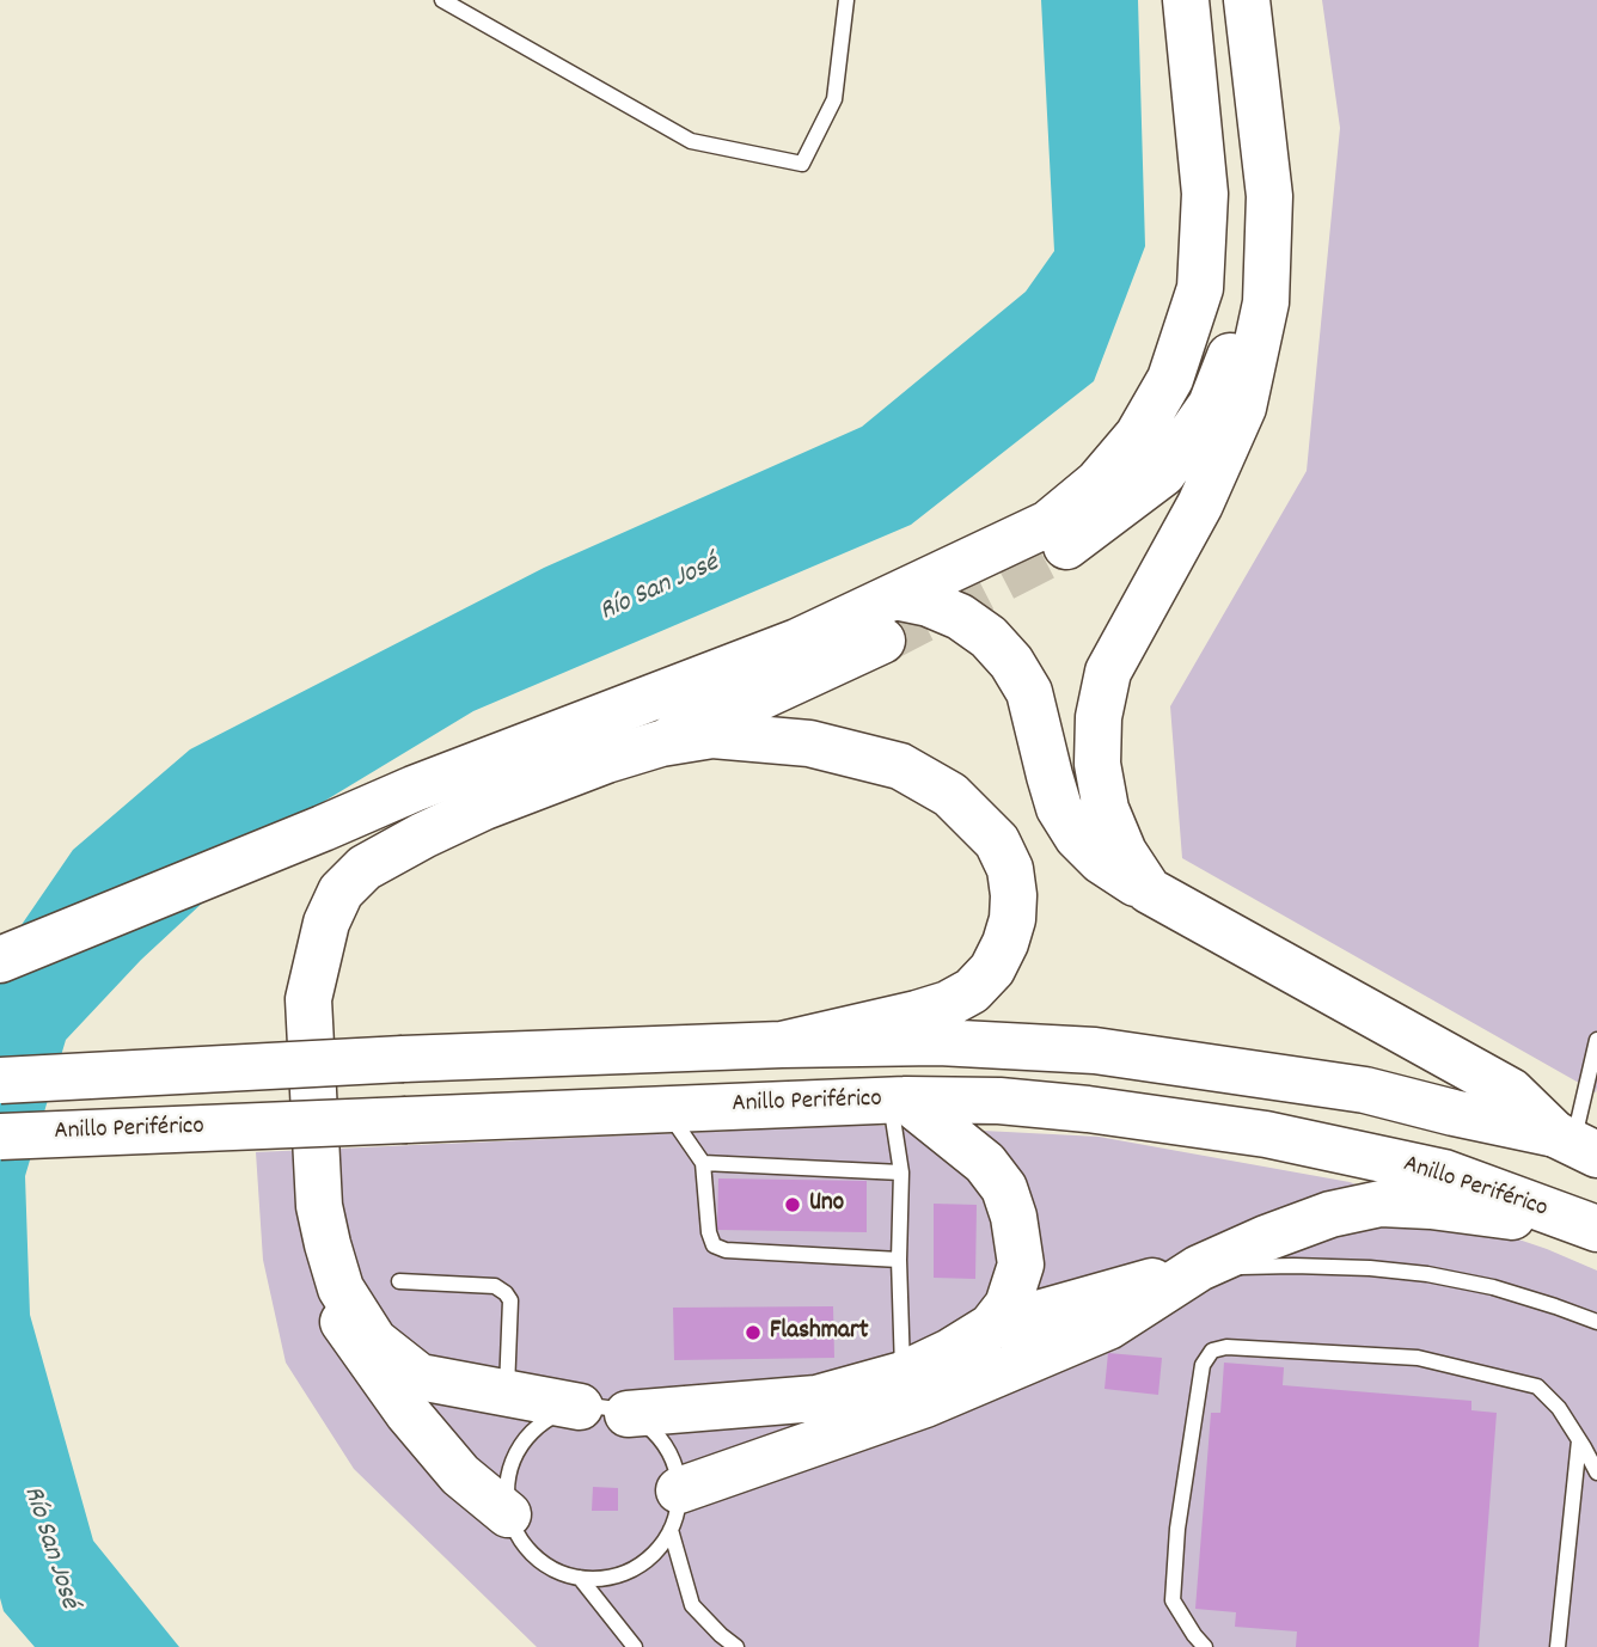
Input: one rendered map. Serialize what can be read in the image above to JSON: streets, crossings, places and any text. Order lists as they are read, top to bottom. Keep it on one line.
{"streets":{"main road":["Anillo Periférico"]},"water":["Río San José"],"places":["Uno","Flashmart"]}
